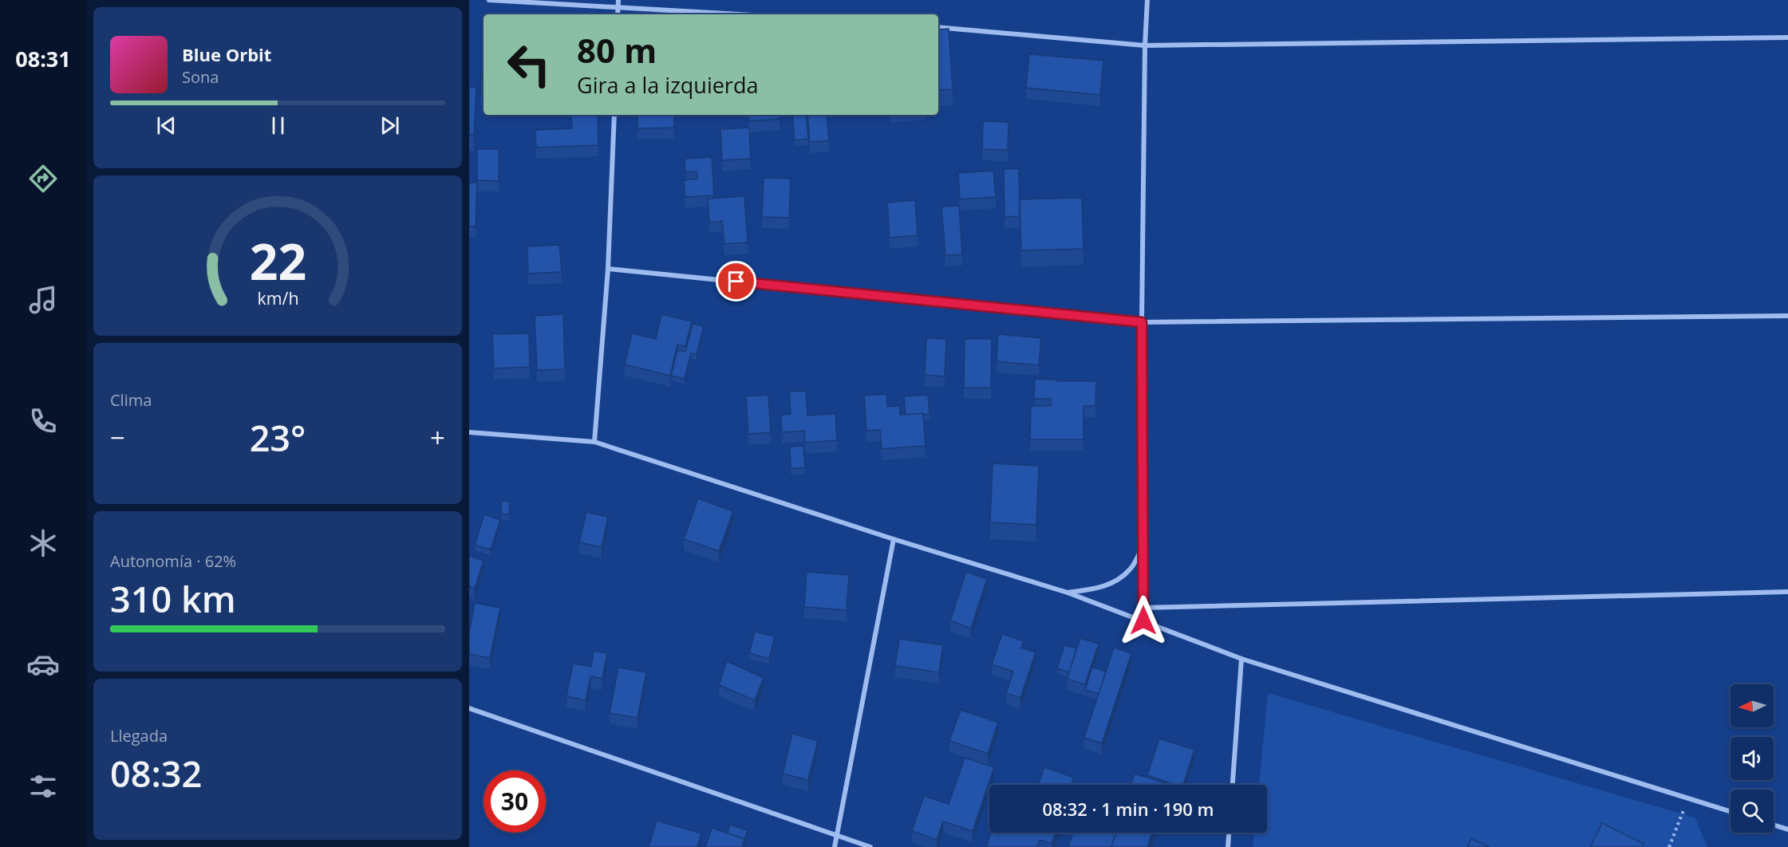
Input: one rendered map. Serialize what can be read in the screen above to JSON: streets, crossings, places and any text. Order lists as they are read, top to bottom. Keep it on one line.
{"north":"left","page":{"tabs":"08:31","turn":["80 m","Gira a la izquierda"],"song":["Blue Orbit","Sona"],"tile":["Clima",["Autonomía · 62%","310 km"],["Llegada","08:32"]],"heat":["−","23°","+"],"limit":"30","trip":"08:32 · 1 min · 190 m","gauge":["22","km/h"]}}
